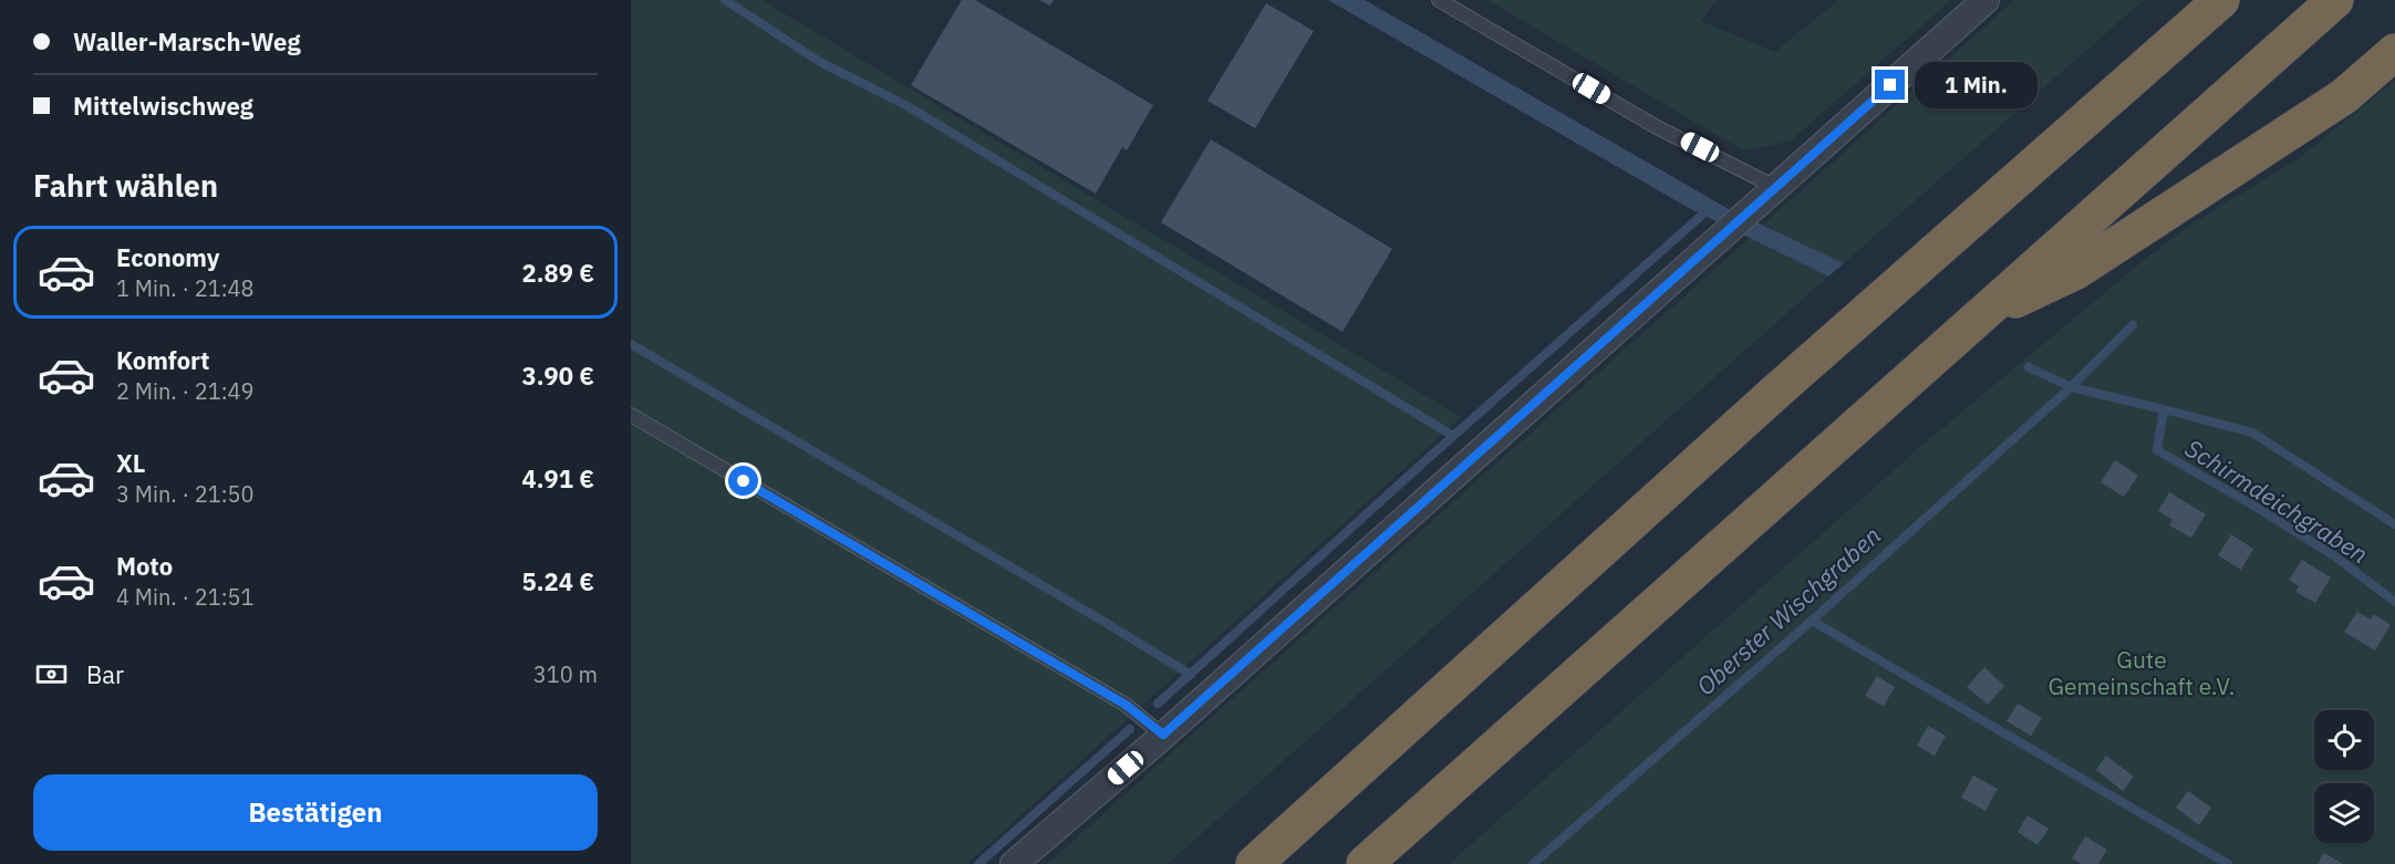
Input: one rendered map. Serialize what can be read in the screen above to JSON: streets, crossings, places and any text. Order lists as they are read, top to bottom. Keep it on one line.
{"water":["Schirmdeichgraben","Oberster Wischgraben"],"parks":["Gute Gemeinschaft e.V."],"page":{"banner":["Waller-Marsch-Weg","Mittelwischweg"],"bubble":"1 Min.","heading":"Fahrt wählen","list":[{"name":"Economy","note":"1 Min. · 21:48","value":"2.89 €"},{"name":"Komfort","note":"2 Min. · 21:49","value":"3.90 €"},{"name":"XL","note":"3 Min. · 21:50","value":"4.91 €"},{"name":"Moto","note":"4 Min. · 21:51","value":"5.24 €"}],"pay":["Bar","310 m"],"buttons":"Bestätigen"}}
